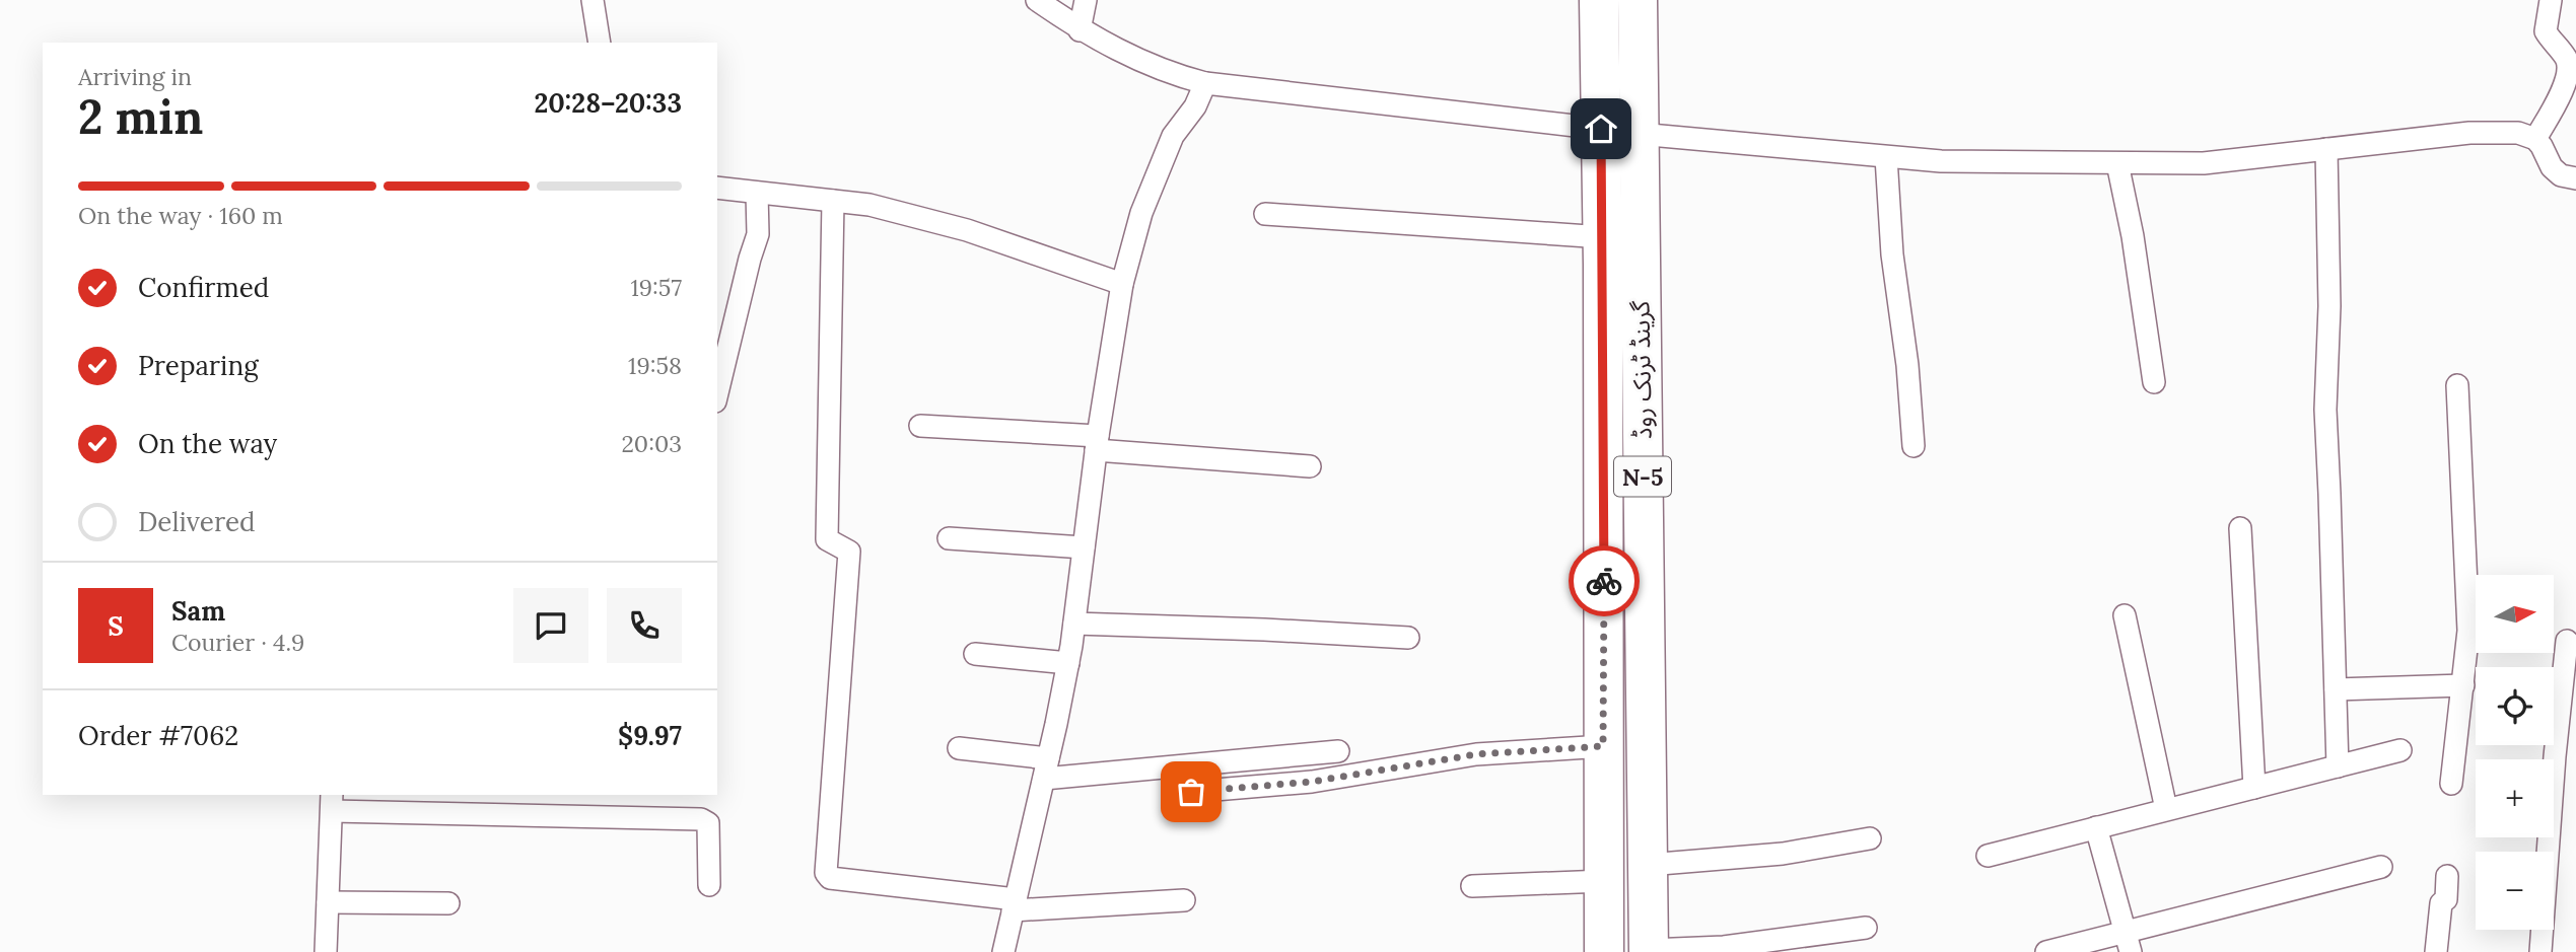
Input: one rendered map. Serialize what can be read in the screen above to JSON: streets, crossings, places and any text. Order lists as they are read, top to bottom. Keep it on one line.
{"streets":{"highway":["گرینڈ ٹرنک روڈ","N-5"]},"north":"right","page":{"heading":["2 min","Arriving in","20:28–20:33"],"panel":["Sam","Courier · 4.9","Order #7062","$9.97"],"bar":"On the way · 160 m","list":[["Confirmed","19:57"],["Preparing","19:58"],["On the way","20:03"],"Delivered"],"map_buttons":["+","−"],"round":"S"}}
